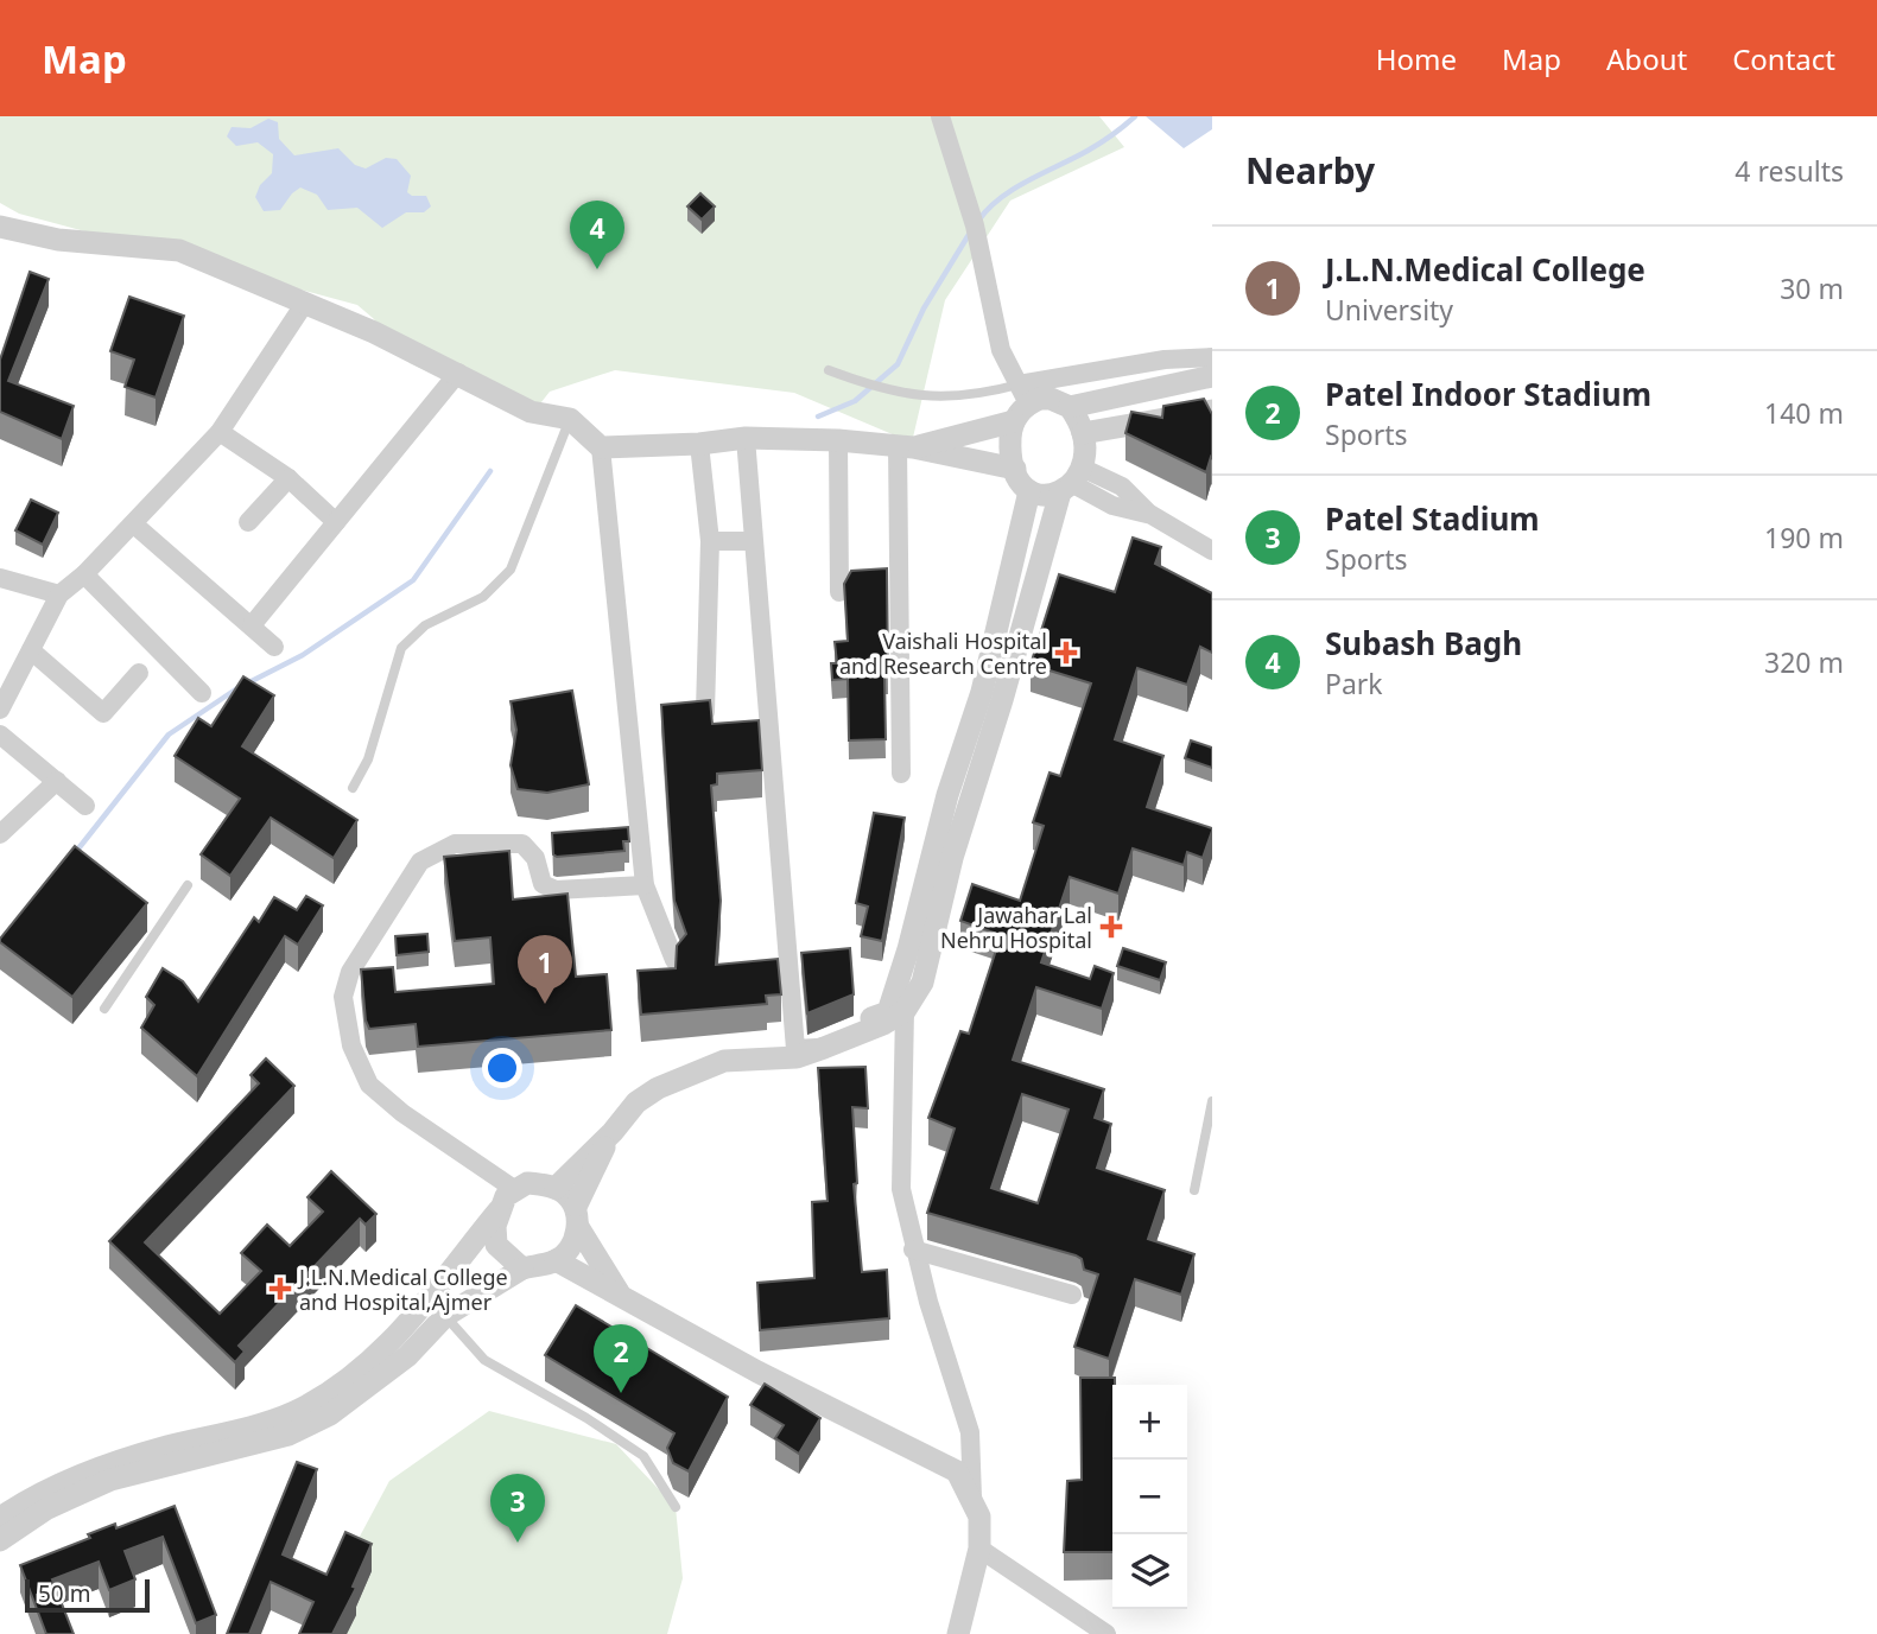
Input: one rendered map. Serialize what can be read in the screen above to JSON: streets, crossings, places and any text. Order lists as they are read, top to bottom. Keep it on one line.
{"places":{"health":["Vaishali Hospital and Research Centre","Jawahar Lal Nehru Hospital","J.L.N.Medical College and Hospital,Ajmer"]},"scale_bar":"50 m","page":{"header":"Map","nav":["Home","Map","About","Contact"],"heading":["Nearby","4 results"],"pins":["4","1","2","3"],"list":[{"mark":"1","name":"J.L.N.Medical College","note":"University","value":"30 m"},{"mark":"2","name":"Patel Indoor Stadium","note":"Sports","value":"140 m"},{"mark":"3","name":"Patel Stadium","note":"Sports","value":"190 m"},{"mark":"4","name":"Subash Bagh","note":"Park","value":"320 m"}],"map_buttons":["+","−"],"scale":"50 m"}}
